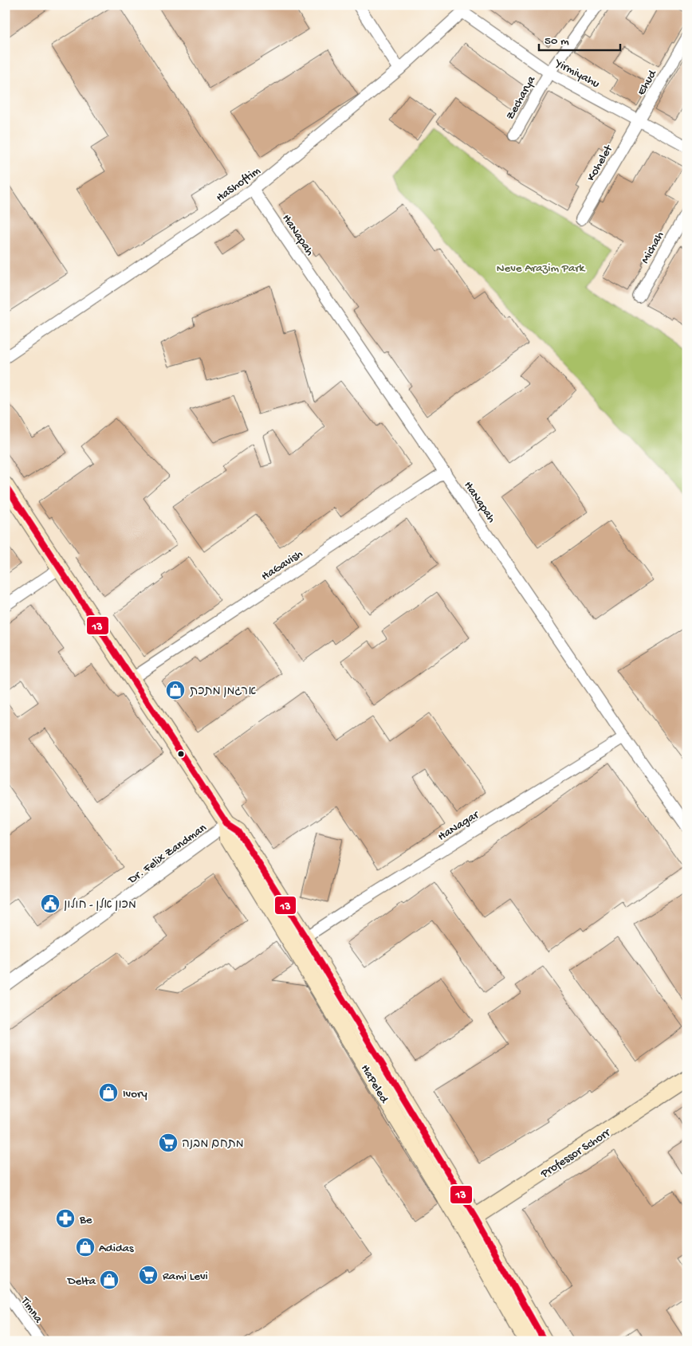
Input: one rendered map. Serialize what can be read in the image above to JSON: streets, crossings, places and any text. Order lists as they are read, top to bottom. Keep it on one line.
{"streets":{"street":["Yirmiyahu","Ehud","Zecharya","Kohelet","HaShoftim","HaNapah","Michah","HaGavish","HaNagar","Dr. Felix Zandman","HaPeled","Professor Schorr","Timna"]},"crossings":[["Yirmiyahu","Ehud"],["Yirmiyahu","Zecharya"],["Yirmiyahu","Kohelet"],["Yirmiyahu","HaShoftim"],["Ehud","Kohelet"],["HaShoftim","HaNapah"],["HaNapah","HaGavish"],["HaNapah","HaNagar"],["HaGavish","HaPeled"],["HaNagar","HaPeled"],["Dr. Felix Zandman","HaPeled"],["HaPeled","Professor Schorr"]],"parks":["Neve Arazim Park"],"places":{"shop":["ארגמן מתכת","Ivory","Adidas","Delta"],"public building":["מכון אלן - חולון"],"supermarket":["מתחם מבנה","Rami Levi"],"pharmacy":["Be"]},"lines":["transit line 13"],"scale_bar":"50 m"}
